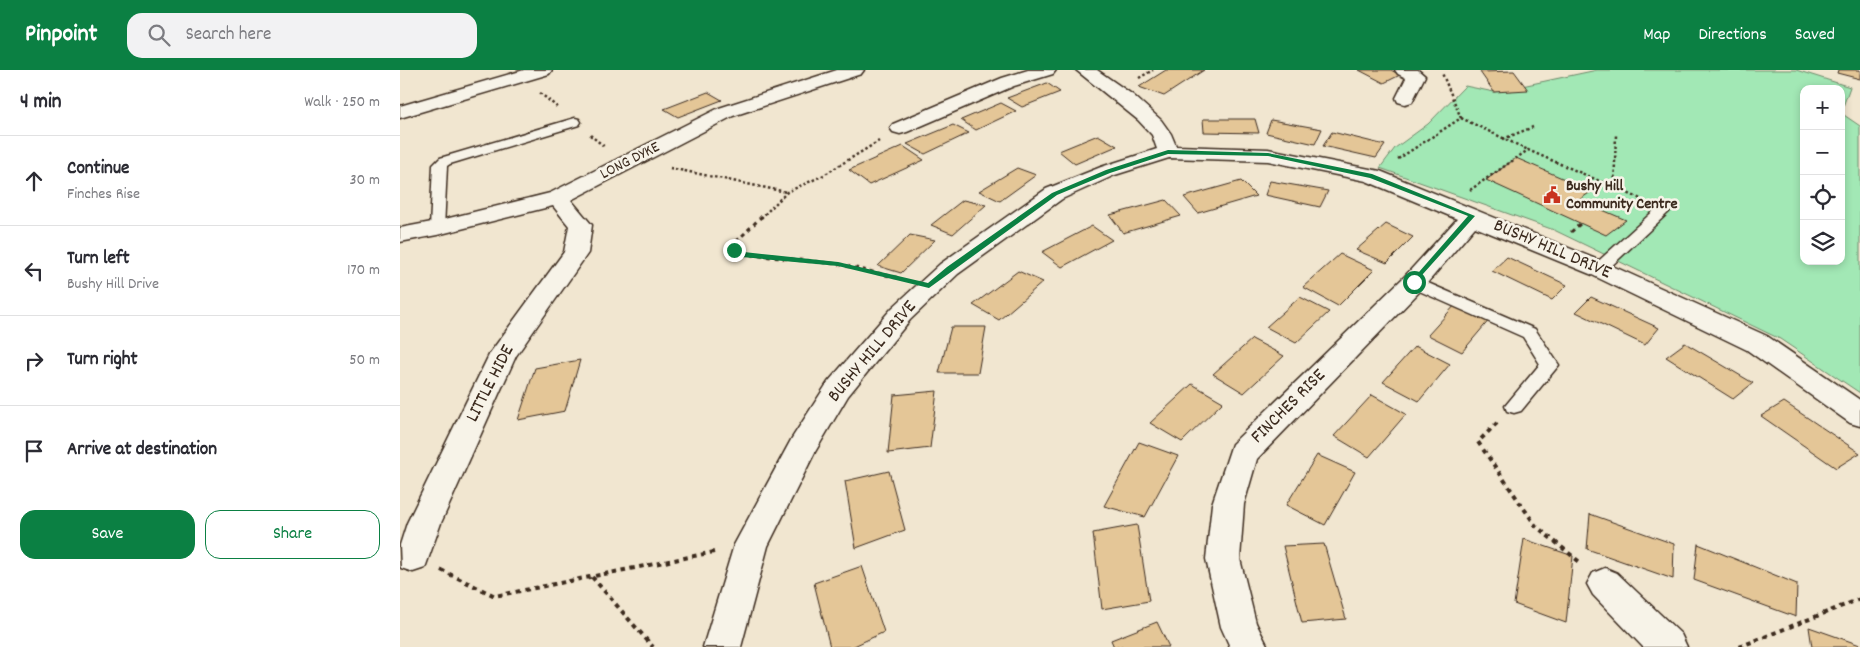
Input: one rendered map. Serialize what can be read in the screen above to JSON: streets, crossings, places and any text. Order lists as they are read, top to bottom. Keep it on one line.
{"streets":{"street":["LONG DYKE","BUSHY HILL DRIVE","LITTLE HIDE","FINCHES RISE"]},"crossings":[["LONG DYKE","LITTLE HIDE"],["BUSHY HILL DRIVE","FINCHES RISE"]],"places":{"public building":["Bushy Hill Community Centre"]},"page":{"header":"Pinpoint","search":"Search here","nav":["Map","Directions","Saved"],"heading":["4 min","Walk · 250 m"],"map_buttons":["+","−"],"list":[["Continue","Finches Rise","30 m"],["Turn left","Bushy Hill Drive","170 m"],["Turn right","50 m"],"Arrive at destination"],"buttons":["Save","Share"]}}
